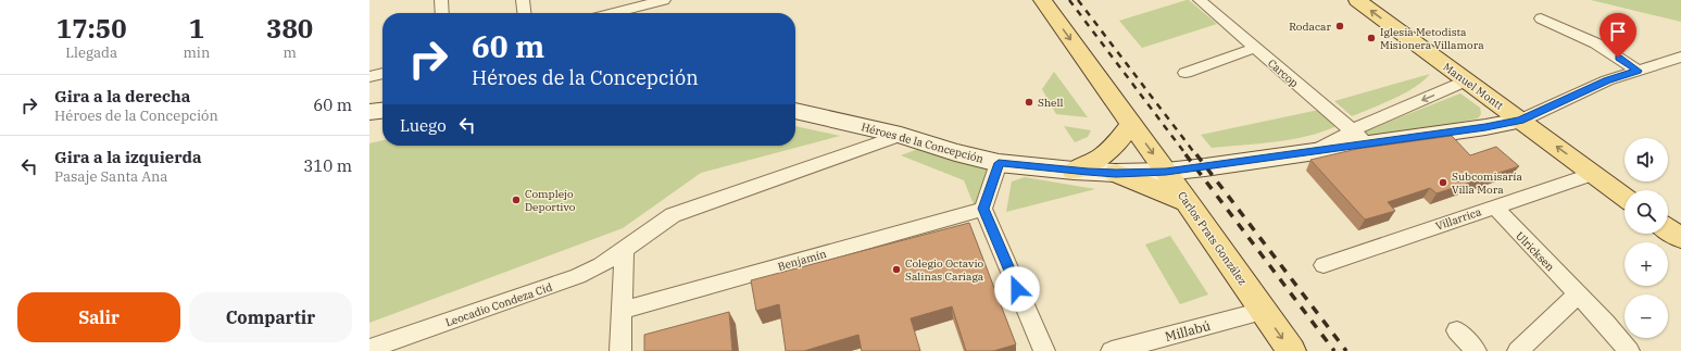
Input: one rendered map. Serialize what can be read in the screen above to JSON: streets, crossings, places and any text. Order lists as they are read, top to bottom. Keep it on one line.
{"streets":{"main road":["Manuel Montt","Carlos Prats González"],"street":["Carcop","Héroes de la Concepción","Villarrica","Ulricksen","Benjamín","Leocadio Condeza Cid","Millabú"]},"crossings":[["Carcop","Héroes de la Concepción"],["Manuel Montt","Héroes de la Concepción"],["Manuel Montt","Villarrica"],["Héroes de la Concepción","Carlos Prats González"],["Héroes de la Concepción","Leocadio Condeza Cid"],["Villarrica","Ulricksen"],["Carlos Prats González","Millabú"]],"one_way":["Manuel Montt","Carlos Prats González"],"places":["Rodacar","Iglesia Metodista Misionera Villamora","Shell","Subcomisaría Villa Mora","Complejo Deportivo","Colegio Octavio Salinas Cariaga"],"page":{"eta":["17:50","Llegada","1","min","380","m"],"turn":["60 m","Héroes de la Concepción"],"list":[{"name":"Gira a la derecha","note":"Héroes de la Concepción","value":"60 m"},{"name":"Gira a la izquierda","note":"Pasaje Santa Ana","value":"310 m"}],"then":"Luego","map_buttons":["+","−"],"buttons":["Salir","Compartir"]}}
